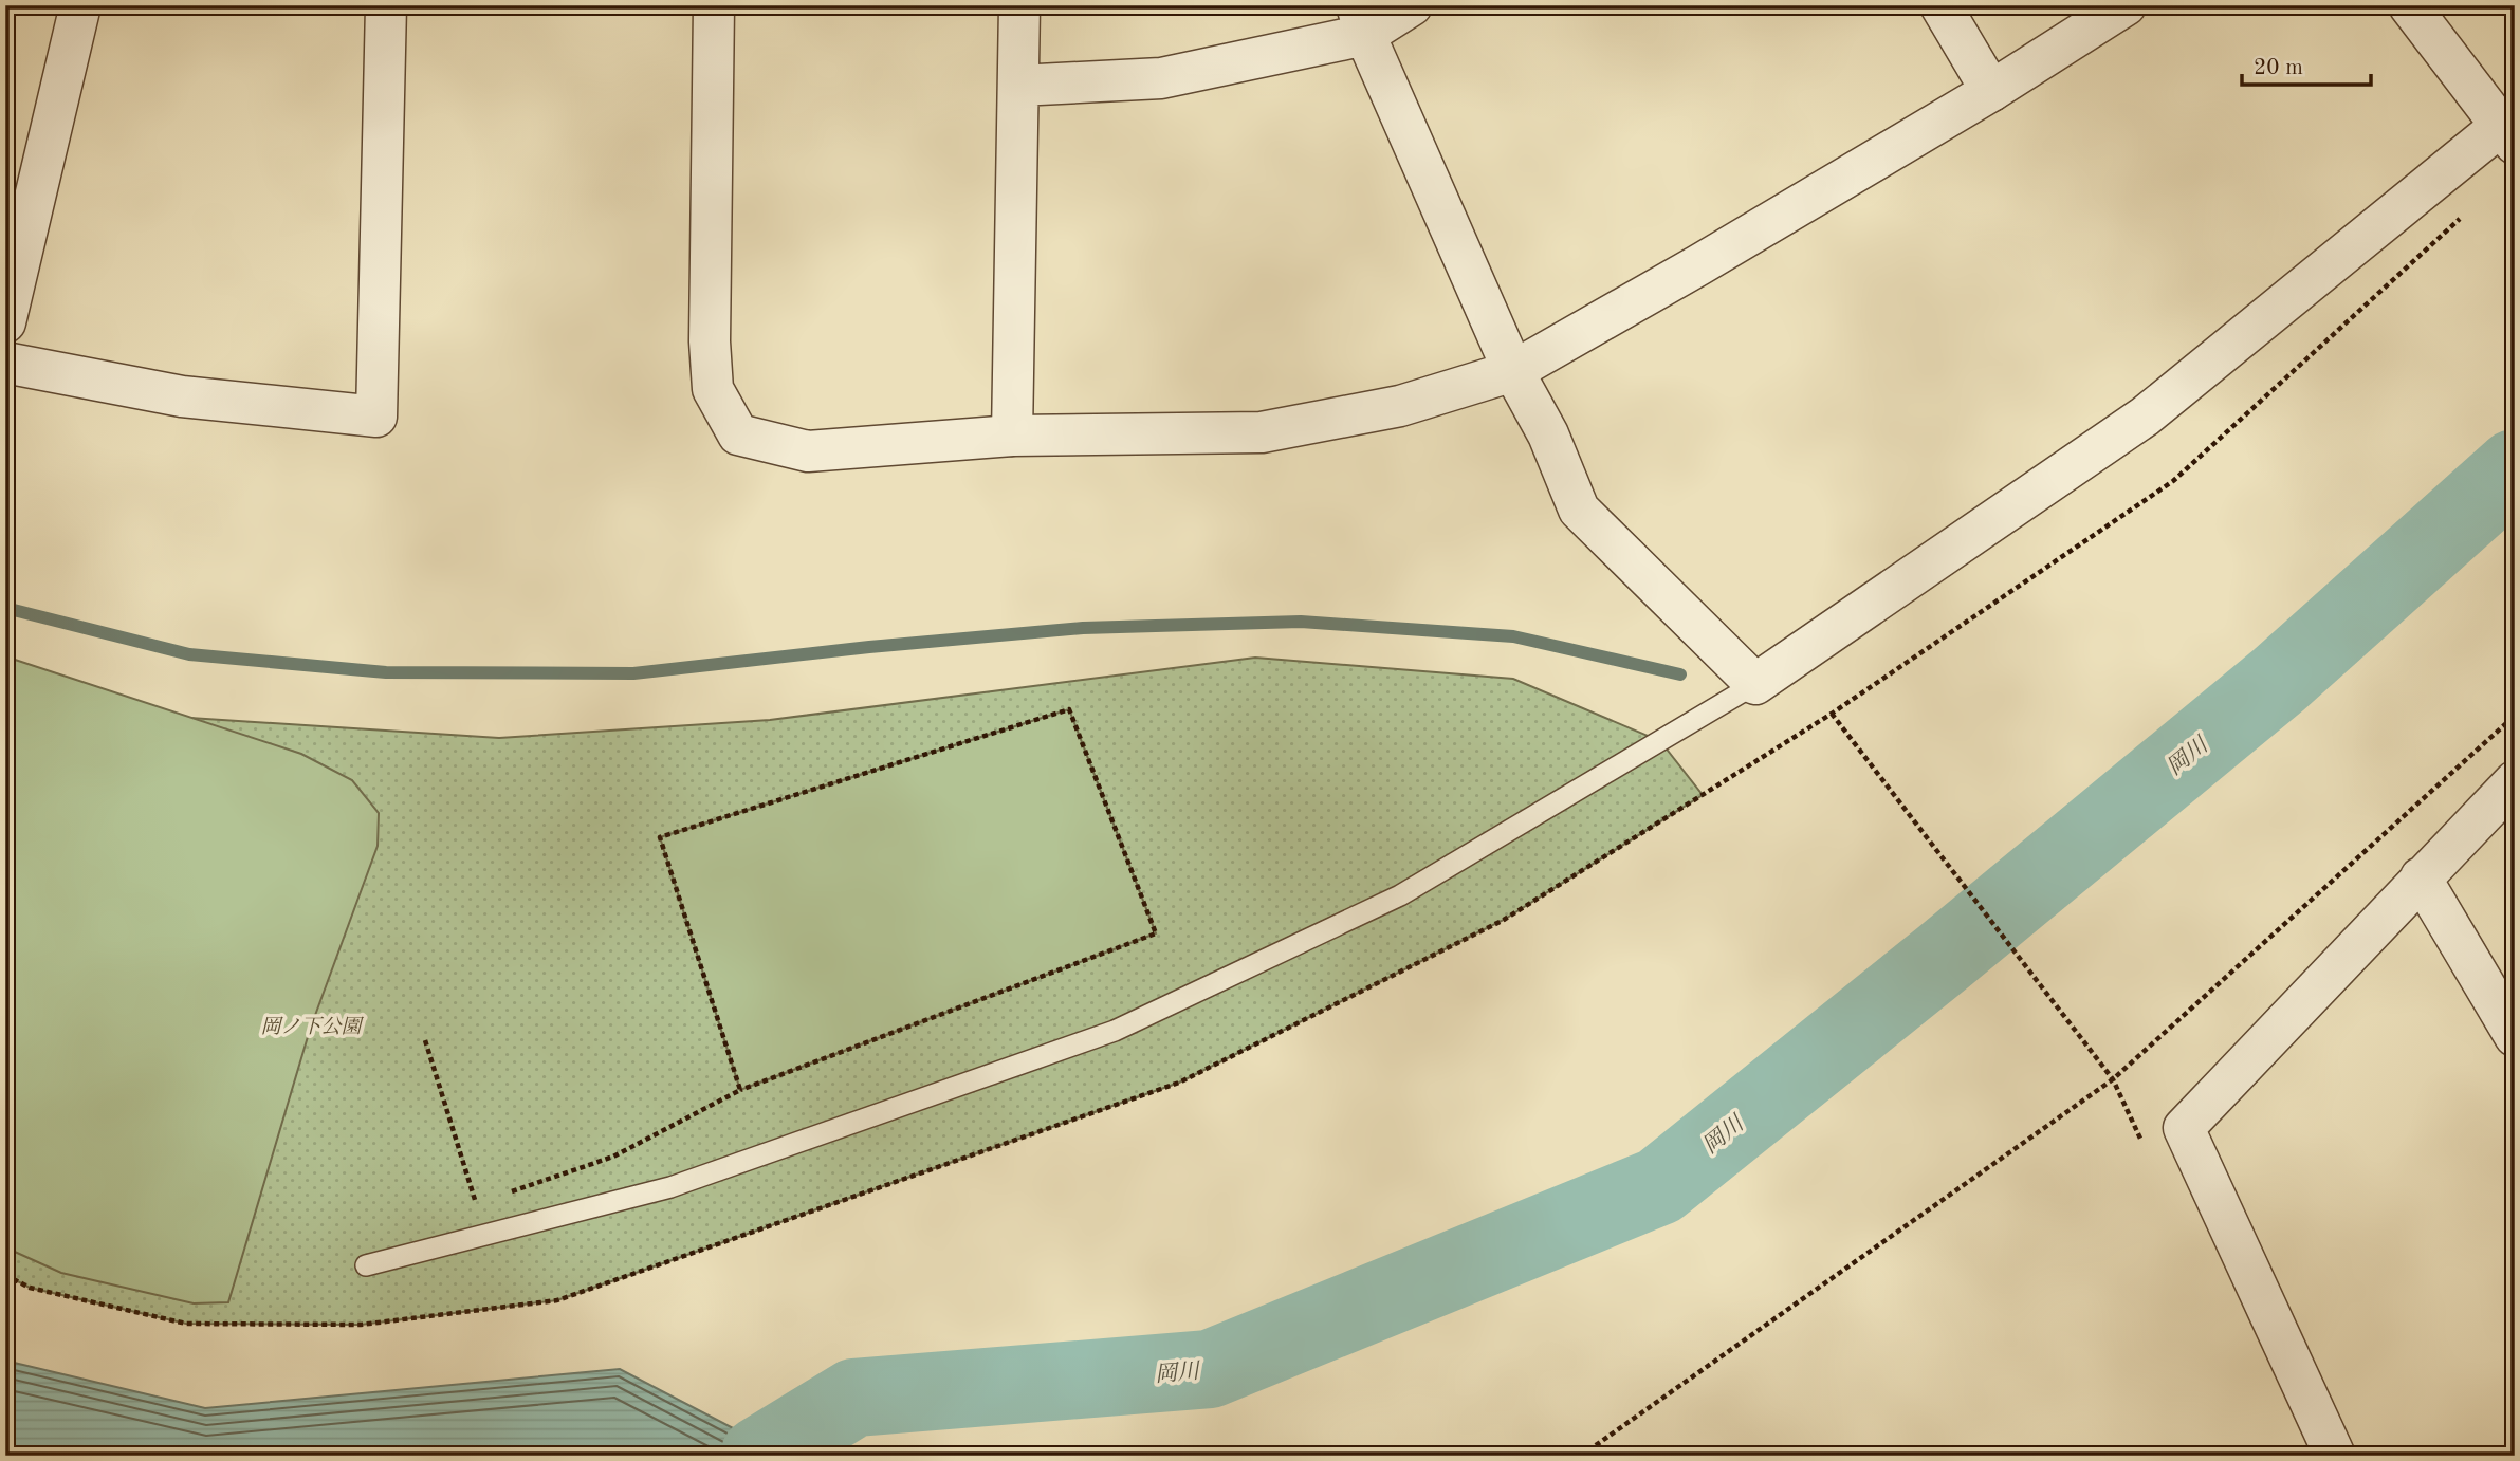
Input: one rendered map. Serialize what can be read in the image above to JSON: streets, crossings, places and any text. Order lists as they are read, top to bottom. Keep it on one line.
{"water":["岡川"],"parks":["岡ノ下公園"],"scale_bar":"20 m"}
